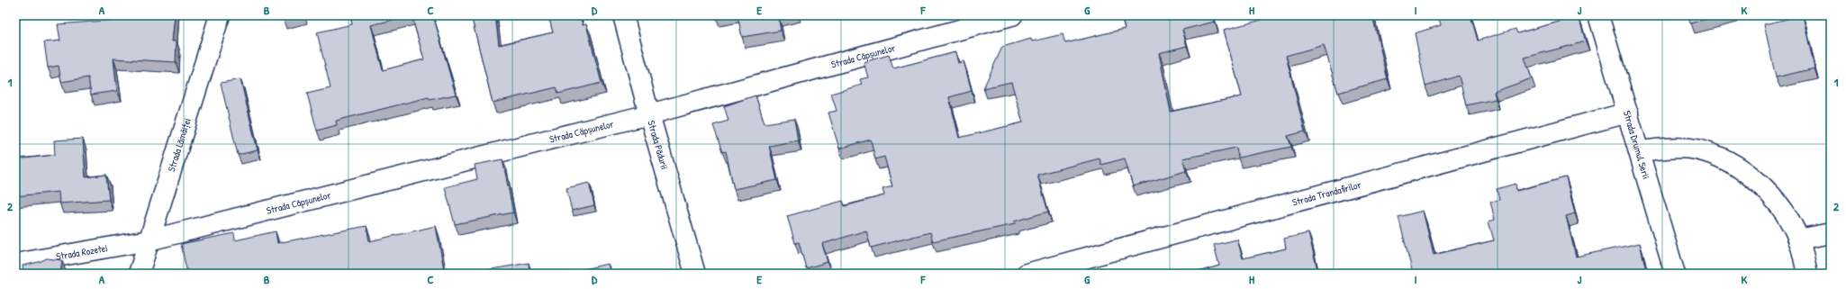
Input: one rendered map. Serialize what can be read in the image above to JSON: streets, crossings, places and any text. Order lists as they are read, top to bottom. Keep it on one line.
{"streets":{"street":["Strada Căpșunelor","Strada Lămâiței","Strada Drumul Serii","Strada Pădurii","Strada Trandafirilor","Strada Rozetei"]},"crossings":[["Strada Căpșunelor","Strada Lămâiței"],["Strada Căpșunelor","Strada Pădurii"],["Strada Căpșunelor","Strada Rozetei"],["Strada Lămâiței","Strada Rozetei"],["Strada Drumul Serii","Strada Trandafirilor"]],"grid":{"columns":["A","B","C","D","E","F","G","H","I","J","K"],"rows":["1","2"]}}
